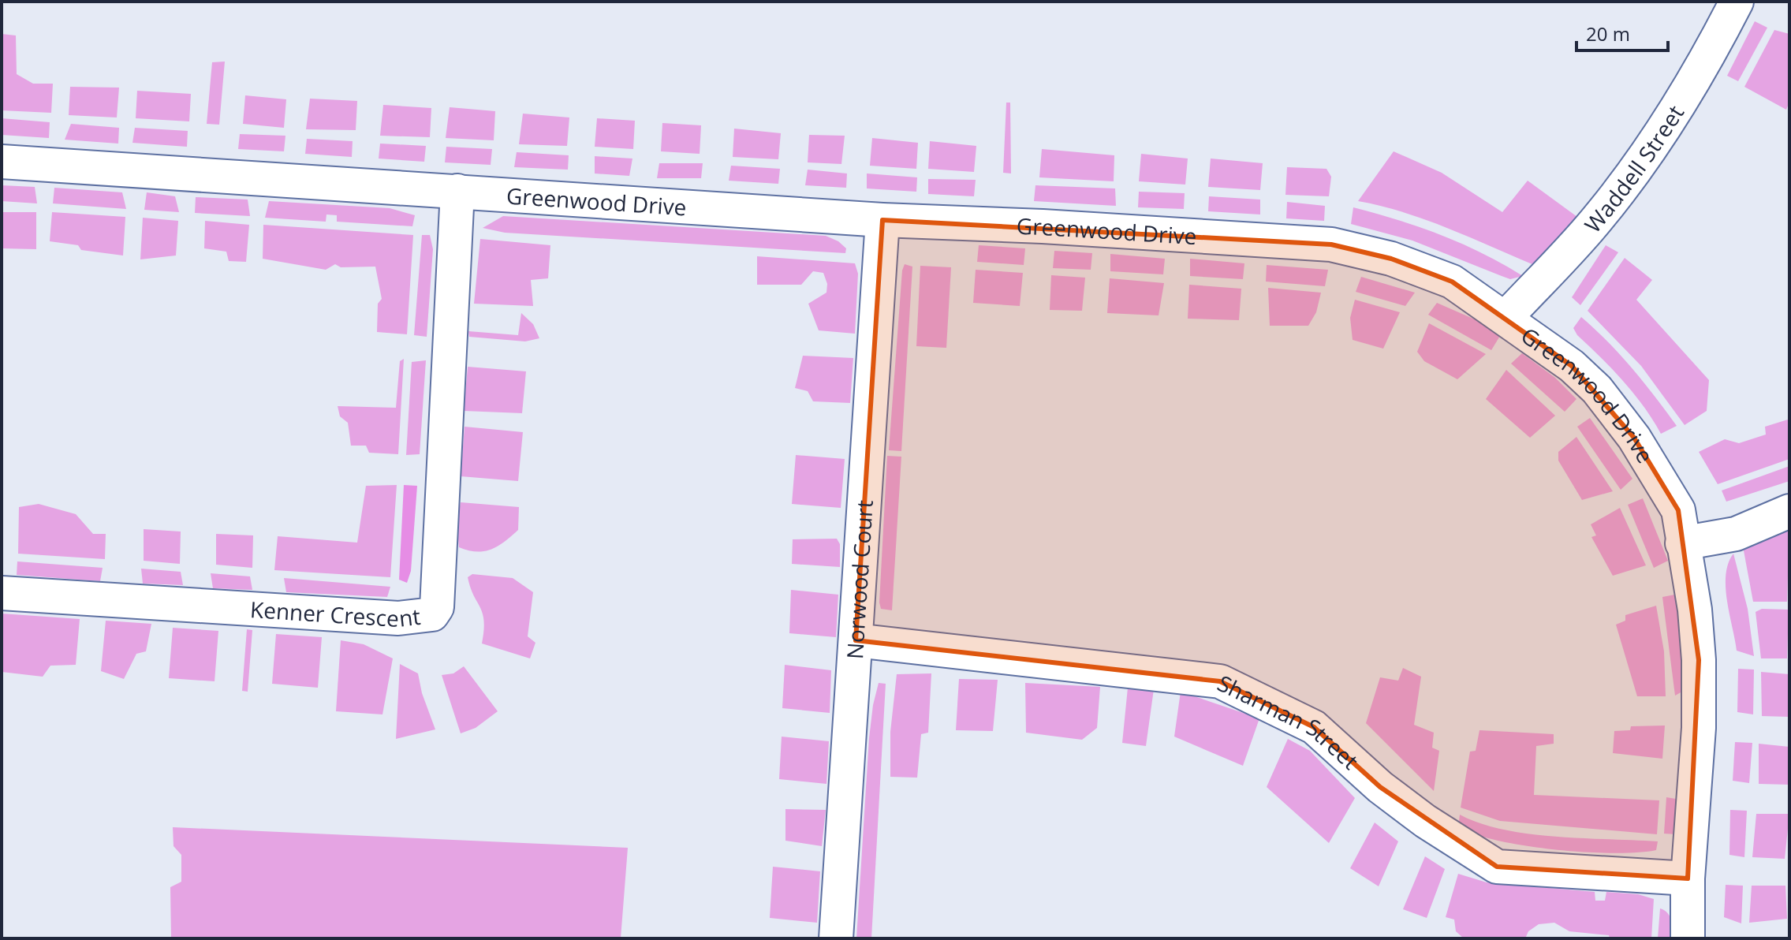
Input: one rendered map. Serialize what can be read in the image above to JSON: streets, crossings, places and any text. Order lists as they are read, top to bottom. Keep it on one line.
{"streets":{"street":["Waddell Street","Greenwood Drive","Norwood Court","Kenner Crescent","Sharman Street"]},"crossings":[["Waddell Street","Greenwood Drive"],["Greenwood Drive","Norwood Court"],["Greenwood Drive","Kenner Crescent"],["Greenwood Drive","Sharman Street"],["Norwood Court","Sharman Street"]],"scale_bar":"20 m"}
